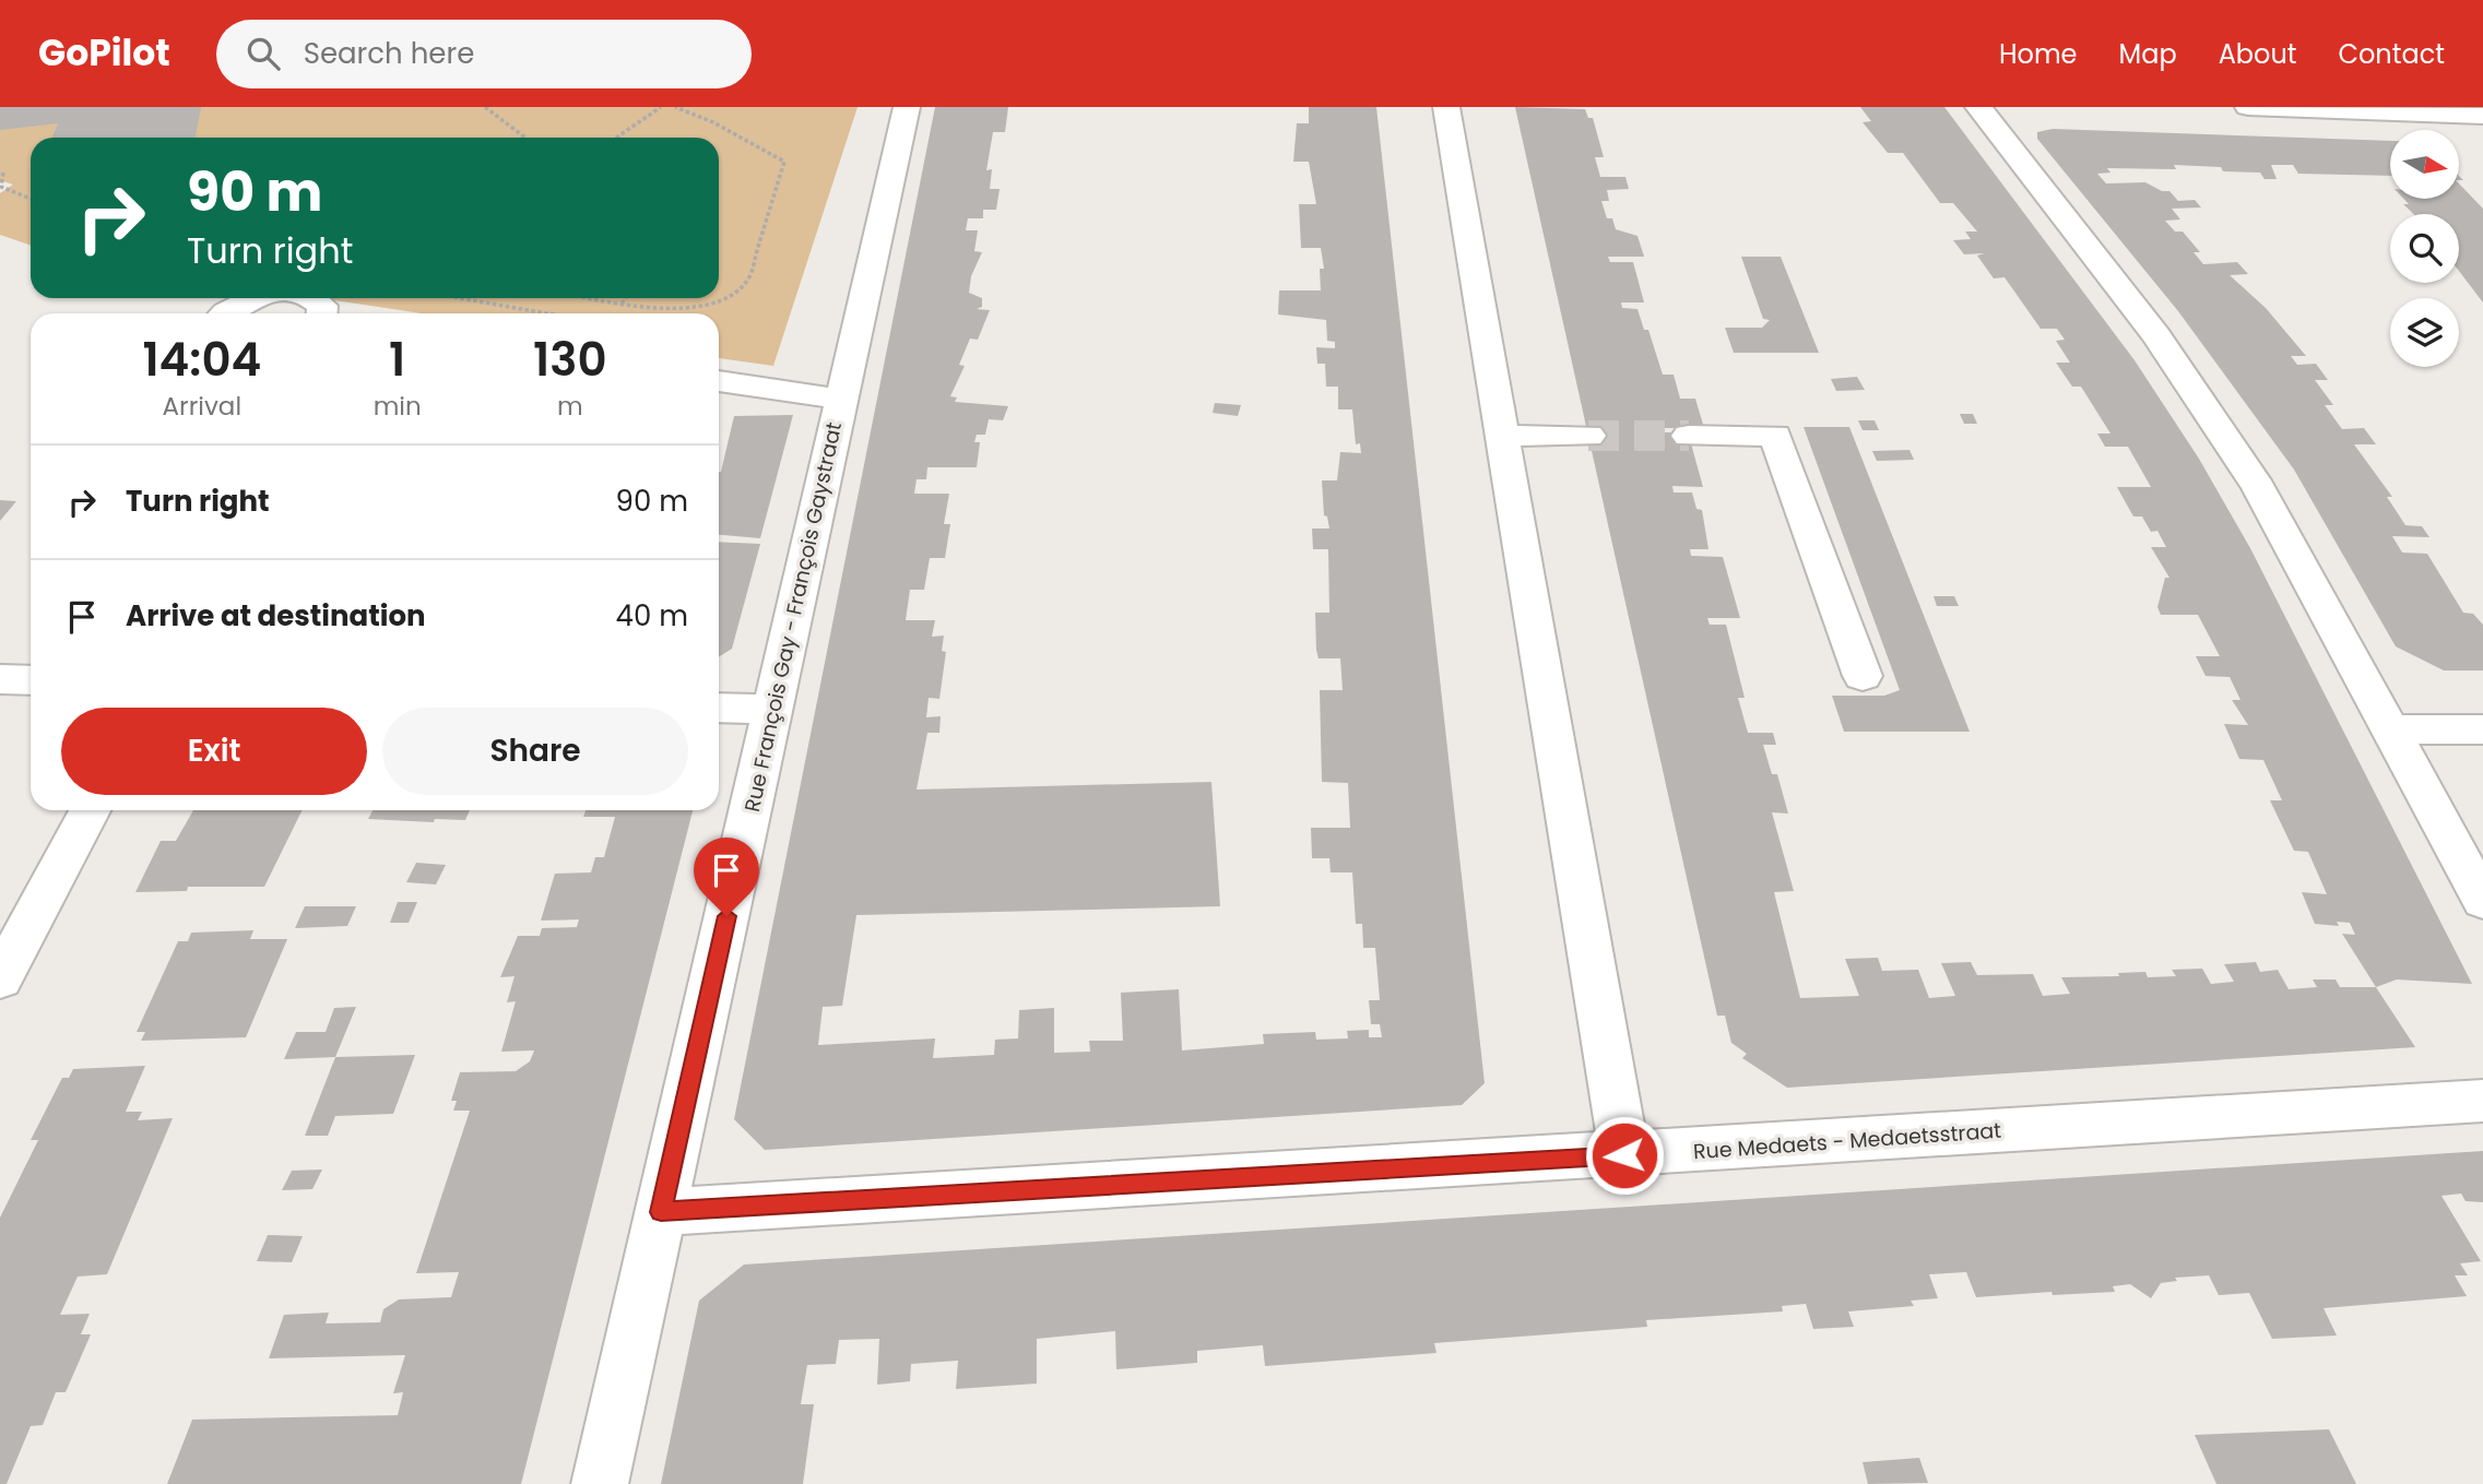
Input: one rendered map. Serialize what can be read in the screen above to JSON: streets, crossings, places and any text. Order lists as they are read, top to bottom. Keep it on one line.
{"streets":{"street":["Rue François Gay - François Gaystraat","Rue Medaets - Medaetsstraat"]},"crossings":[["Rue François Gay - François Gaystraat","Rue Medaets - Medaetsstraat"]],"north":"right","page":{"header":"GoPilot","search":"Search here","nav":["Home","Map","About","Contact"],"turn":["90 m","Turn right"],"eta":["14:04","Arrival","1","min","130","m"],"list":[{"name":"Turn right","value":"90 m"},{"name":"Arrive at destination","value":"40 m"}],"buttons":["Exit","Share"]}}
